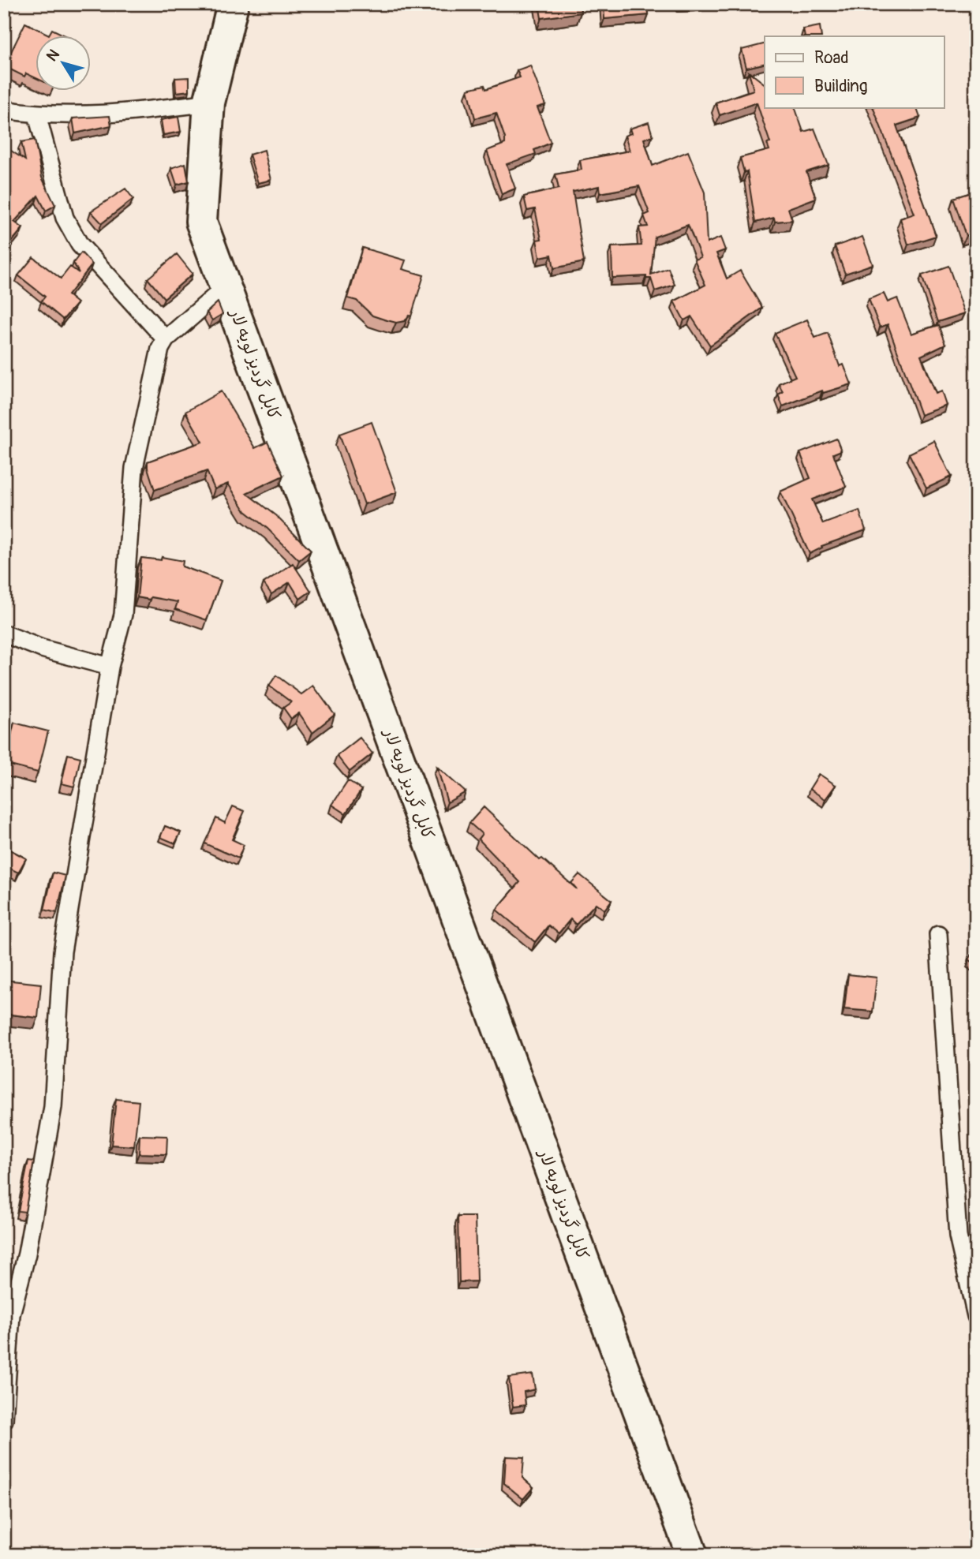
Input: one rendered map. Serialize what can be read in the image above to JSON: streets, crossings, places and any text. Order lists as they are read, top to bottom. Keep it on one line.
{"streets":{"highway":["کابل گردیز لویه لار"]},"legend":["Road","Building"],"north":"top left"}
